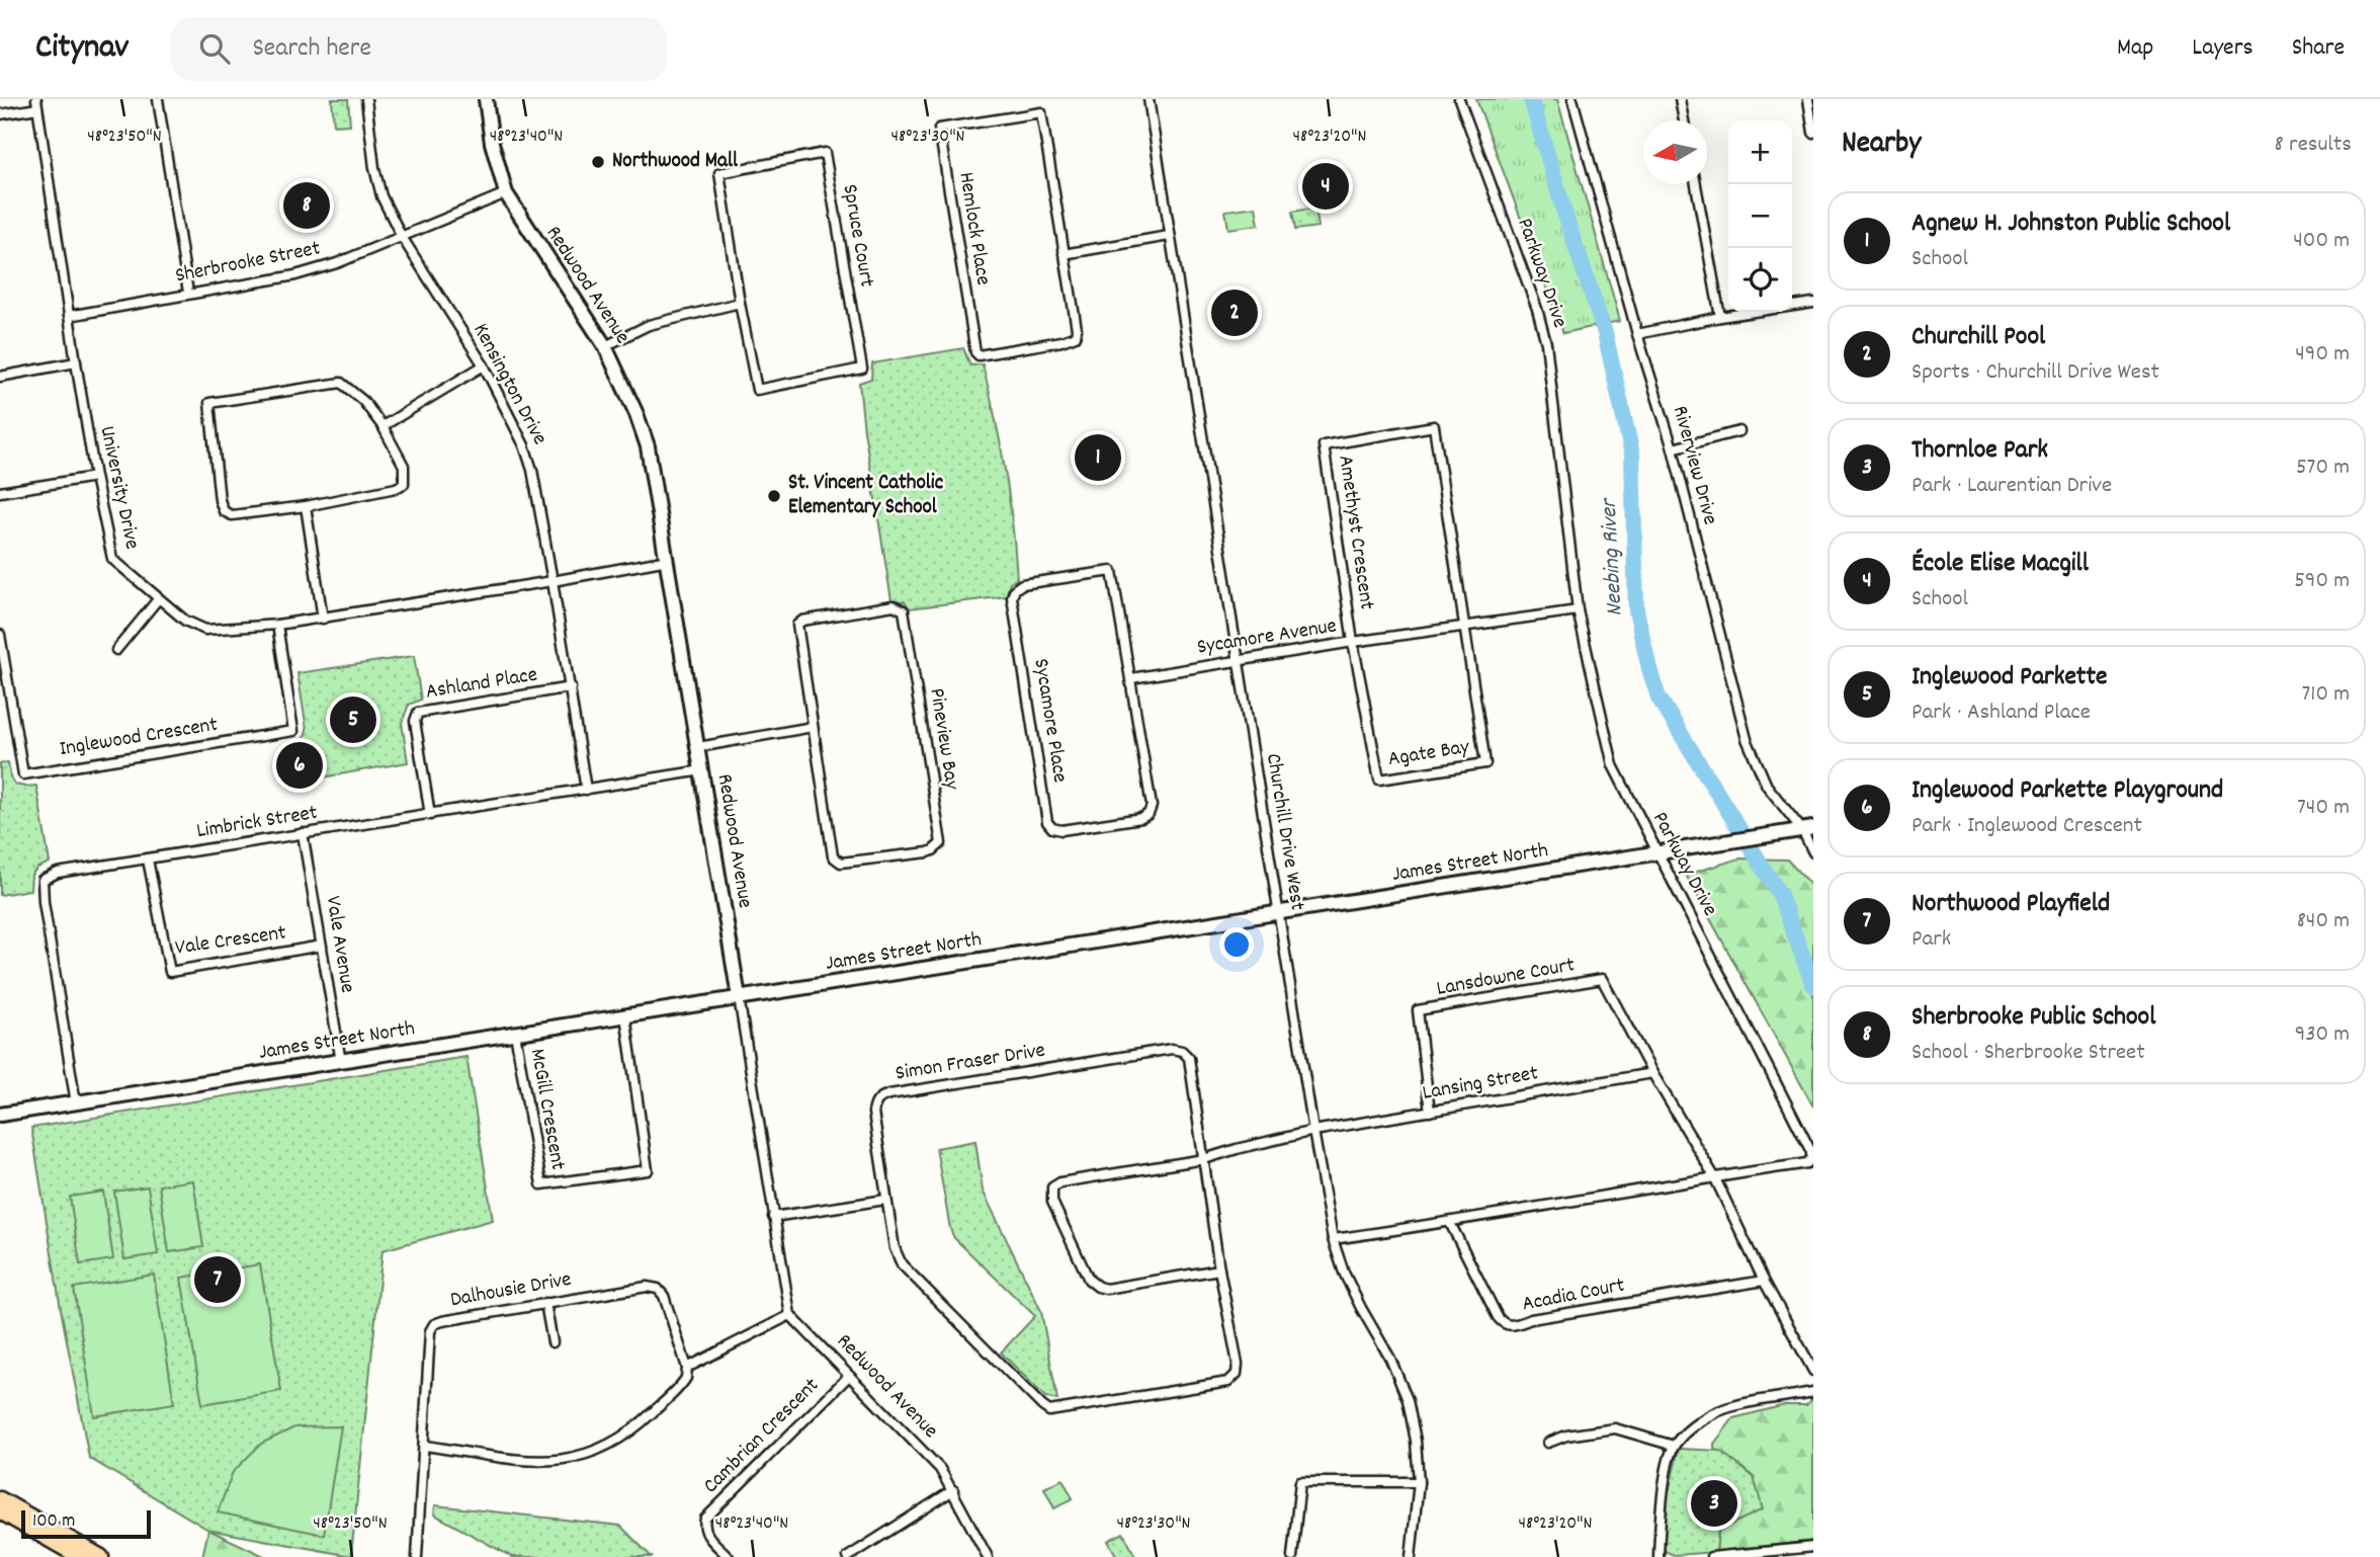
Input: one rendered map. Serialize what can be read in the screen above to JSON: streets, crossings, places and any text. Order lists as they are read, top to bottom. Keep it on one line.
{"streets":{"street":["Hemlock Place","Spruce Court","Sherbrooke Street","Parkway Drive","Redwood Avenue","Kensington Drive","Riverview Drive","University Drive","Amethyst Crescent","Sycamore Avenue","Ashland Place","Sycamore Place","Inglewood Crescent","Pineview Bay","Agate Bay","Limbrick Street","Churchill Drive West","James Street North","Vale Crescent","Vale Avenue","Lansdowne Court","Simon Fraser Drive","Lansing Street","McGill Crescent","Dalhousie Drive","Acadia Court","Cambrian Crescent"]},"crossings":[["Sherbrooke Street","Redwood Avenue"],["Sherbrooke Street","Kensington Drive"],["Sherbrooke Street","University Drive"],["Parkway Drive","Sycamore Avenue"],["Parkway Drive","Churchill Drive West"],["Parkway Drive","James Street North"],["Parkway Drive","Lansdowne Court"],["Parkway Drive","Acadia Court"],["Redwood Avenue","University Drive"],["Redwood Avenue","Limbrick Street"],["Redwood Avenue","James Street North"],["Redwood Avenue","Cambrian Crescent"],["Kensington Drive","University Drive"],["Kensington Drive","Ashland Place"],["Kensington Drive","Limbrick Street"],["Riverview Drive","James Street North"],["University Drive","Inglewood Crescent"],["Amethyst Crescent","Sycamore Avenue"],["Amethyst Crescent","Agate Bay"],["Sycamore Avenue","Sycamore Place"],["Sycamore Avenue","Agate Bay"],["Sycamore Avenue","Churchill Drive West"],["Ashland Place","Limbrick Street"],["Limbrick Street","James Street North"],["Limbrick Street","Vale Crescent"],["Limbrick Street","Vale Avenue"],["Churchill Drive West","James Street North"],["Churchill Drive West","Lansing Street"],["James Street North","Vale Avenue"],["James Street North","McGill Crescent"],["Vale Crescent","Vale Avenue"],["Lansdowne Court","Lansing Street"],["Lansdowne Court","Acadia Court"],["Simon Fraser Drive","Lansing Street"]],"water":["Neebing River"],"places":["Northwood Mall","St. Vincent Catholic Elementary School"],"scale_bar":"100 m","north":"left","page":{"header":"Citynav","search":"Search here","nav":["Map","Layers","Share"],"heading":["Nearby","8 results"],"map_buttons":["+","−"],"pins":["4","8","2","1","5","6","7","3"],"list":[{"mark":"1","name":"Agnew H. Johnston Public School","note":"School","value":"400 m"},{"mark":"2","name":"Churchill Pool","note":"Sports · Churchill Drive West","value":"490 m"},{"mark":"3","name":"Thornloe Park","note":"Park · Laurentian Drive","value":"570 m"},{"mark":"4","name":"École Elise Macgill","note":"School","value":"590 m"},{"mark":"5","name":"Inglewood Parkette","note":"Park · Ashland Place","value":"710 m"},{"mark":"6","name":"Inglewood Parkette Playground","note":"Park · Inglewood Crescent","value":"740 m"},{"mark":"7","name":"Northwood Playfield","note":"Park","value":"840 m"},{"mark":"8","name":"Sherbrooke Public School","note":"School · Sherbrooke Street","value":"930 m"}],"scale":"100 m"},"coordinates":["48°23'50\"N","48°23'40\"N","48°23'30\"N","48°23'20\"N"]}
